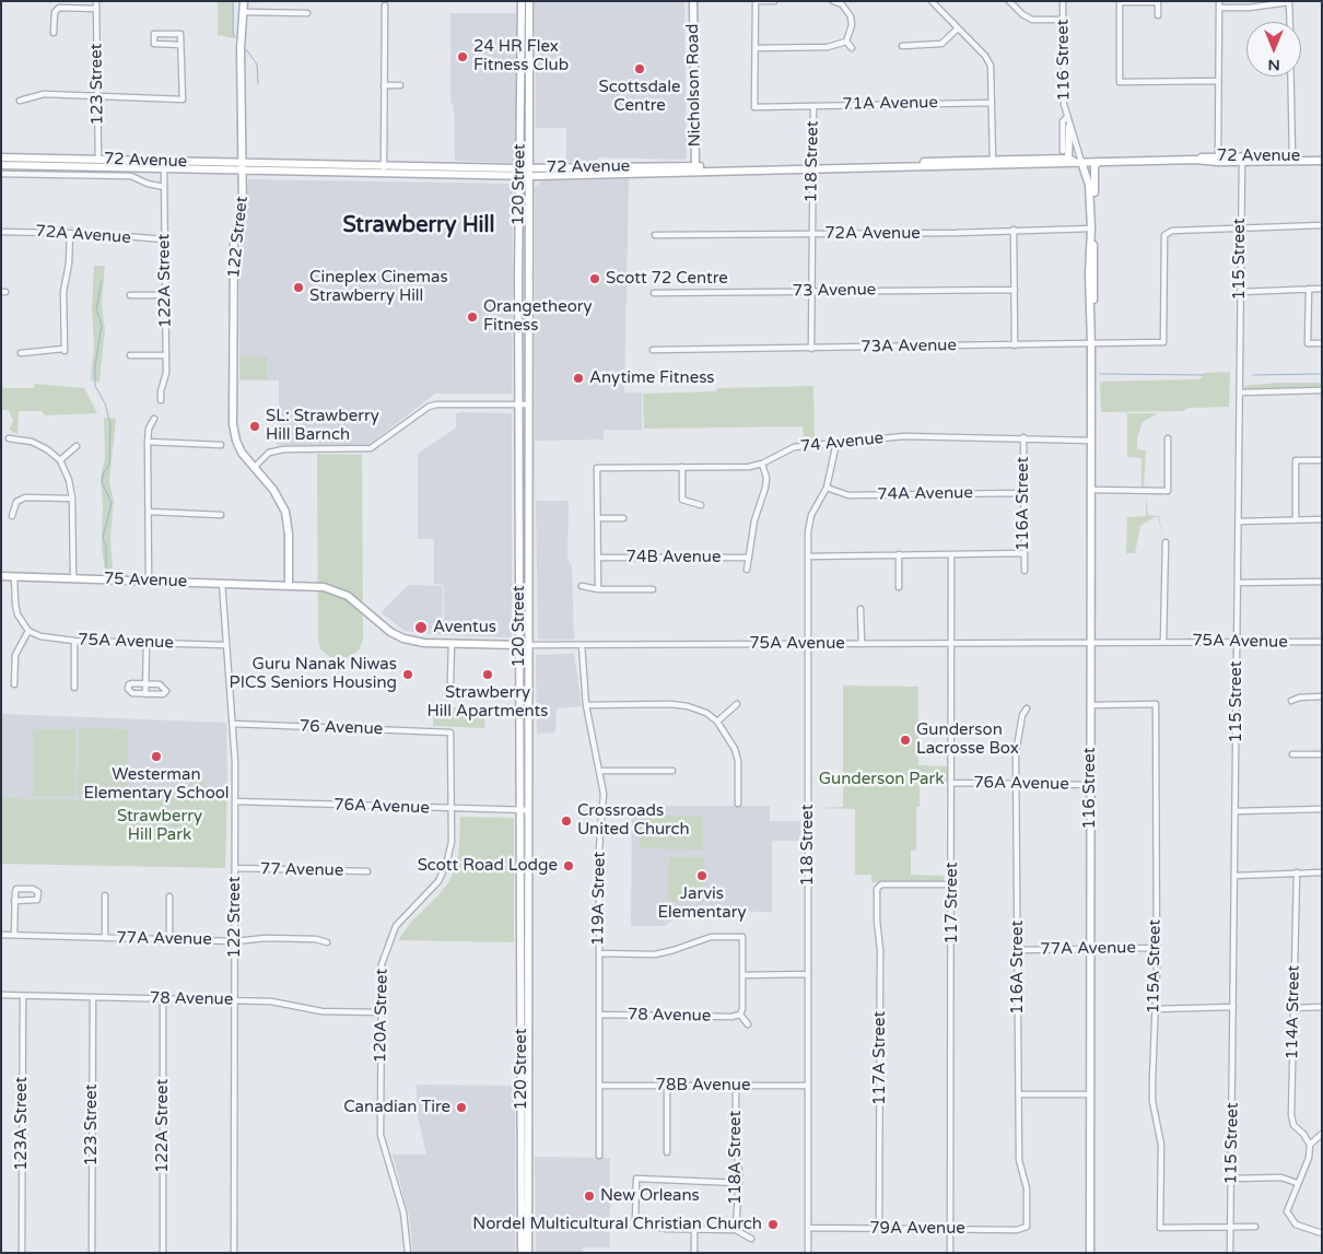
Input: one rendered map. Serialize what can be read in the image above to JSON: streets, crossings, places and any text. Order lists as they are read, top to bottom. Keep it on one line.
{"streets":{"main road":["116 Street","Nicholson Road","72 Avenue","120 Street","122 Street","75 Avenue","75A Avenue"],"street":["123 Street","71A Avenue","118 Street","72A Avenue","115 Street","122A Street","73 Avenue","73A Avenue","74 Avenue","74A Avenue","116A Street","74B Avenue","76 Avenue","76A Avenue","77 Avenue","119A Street","117 Street","77A Avenue","115A Street","78 Avenue","114A Street","120A Street","117A Street","78B Avenue","123A Street","118A Street","79A Avenue"]},"crossings":[["116 Street","72 Avenue"],["116 Street","72A Avenue"],["116 Street","73A Avenue"],["116 Street","74 Avenue"],["116 Street","75A Avenue"],["116 Street","76A Avenue"],["116 Street","77A Avenue"],["116 Street","115A Street"],["123 Street","72 Avenue"],["123 Street","78 Avenue"],["Nicholson Road","72 Avenue"],["71A Avenue","118 Street"],["72 Avenue","118 Street"],["72 Avenue","120 Street"],["72 Avenue","122 Street"],["72 Avenue","115 Street"],["72 Avenue","122A Street"],["118 Street","72A Avenue"],["118 Street","73 Avenue"],["118 Street","73A Avenue"],["118 Street","74 Avenue"],["118 Street","74A Avenue"],["118 Street","75A Avenue"],["118 Street","78B Avenue"],["118 Street","79A Avenue"],["120 Street","75A Avenue"],["120 Street","76A Avenue"],["72A Avenue","122A Street"],["122 Street","75 Avenue"],["122 Street","75A Avenue"],["122 Street","76 Avenue"],["122 Street","76A Avenue"],["122 Street","77 Avenue"],["122 Street","77A Avenue"],["122 Street","78 Avenue"],["115 Street","73A Avenue"],["115 Street","75A Avenue"],["115 Street","115A Street"],["122A Street","78 Avenue"],["74 Avenue","116A Street"],["74A Avenue","116A Street"],["116A Street","76A Avenue"],["116A Street","77A Avenue"],["116A Street","79A Avenue"],["75 Avenue","75A Avenue"],["75A Avenue","119A Street"],["75A Avenue","117 Street"],["76 Avenue","120A Street"],["76A Avenue","117 Street"],["76A Avenue","120A Street"],["119A Street","78 Avenue"],["119A Street","78B Avenue"],["117 Street","117A Street"],["117 Street","79A Avenue"],["77A Avenue","115A Street"],["78 Avenue","120A Street"],["78 Avenue","123A Street"],["117A Street","79A Avenue"],["78B Avenue","118A Street"]],"districts":["Strawberry Hill"],"parks":["Gunderson Park","Strawberry Hill Park"],"places":["24 HR Flex Fitness Club","Scottsdale Centre","Scott 72 Centre","Cineplex Cinemas Strawberry Hill","Orangetheory Fitness","Anytime Fitness","SL: Strawberry Hill Barnch","Aventus","Guru Nanak Niwas PICS Seniors Housing","Strawberry Hill Apartments","Gunderson Lacrosse Box","Westerman Elementary School","Crossroads United Church","Scott Road Lodge","Jarvis Elementary","Canadian Tire","New Orleans","Nordel Multicultural Christian Church"],"north":"bottom"}
